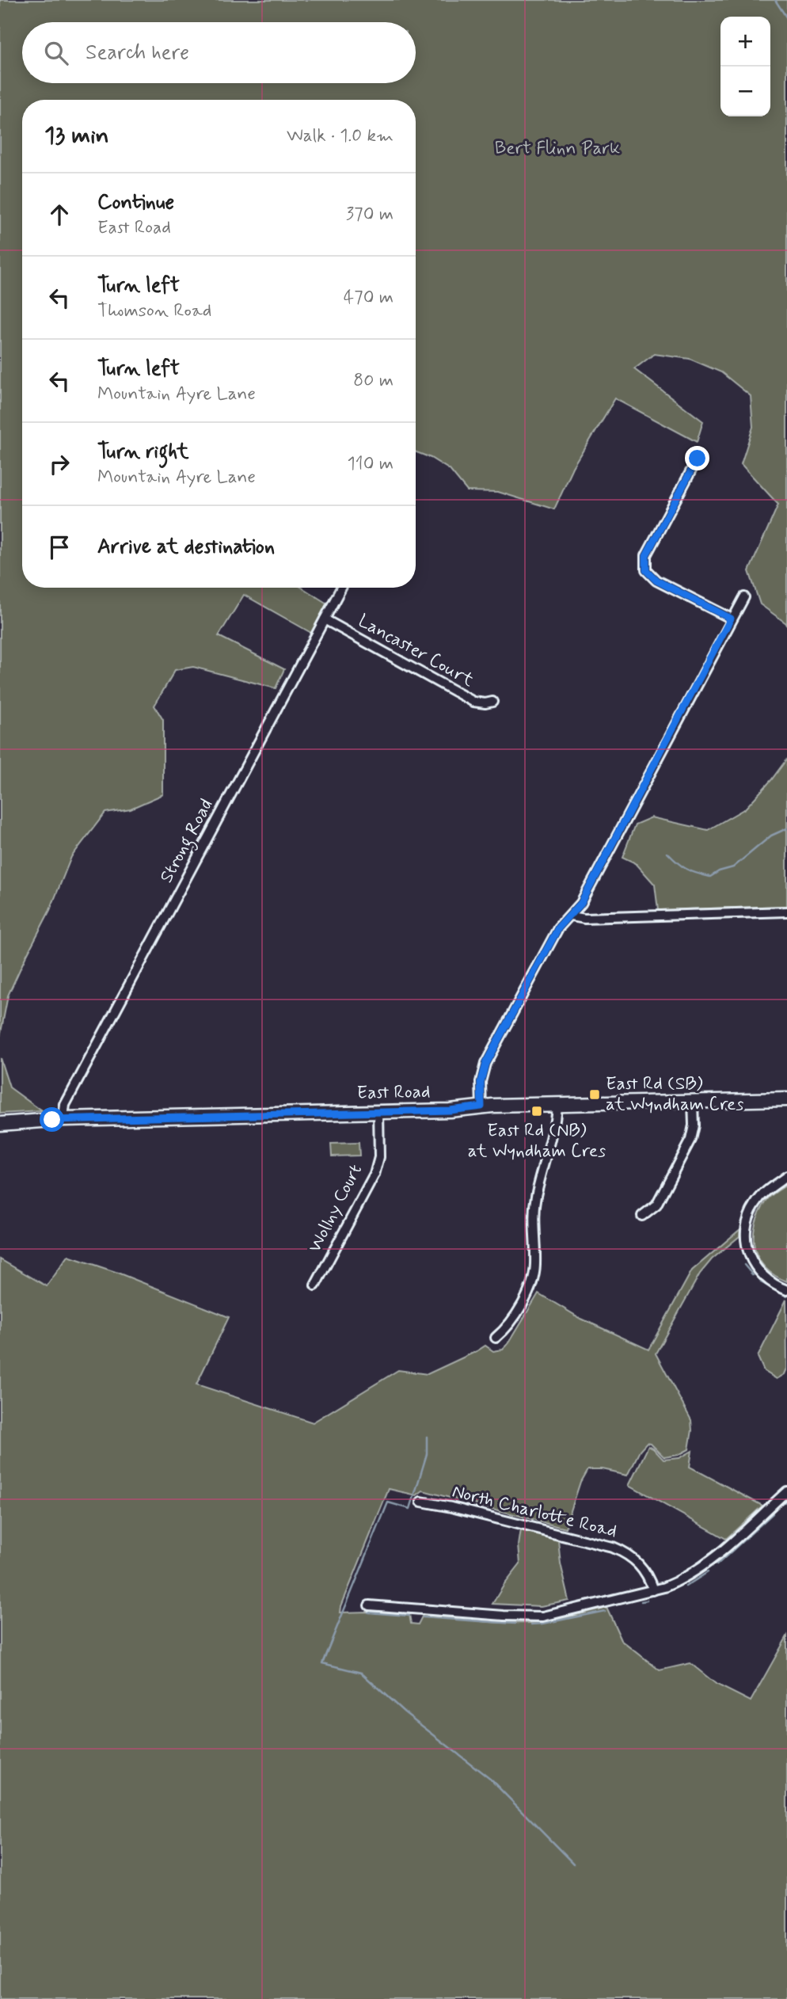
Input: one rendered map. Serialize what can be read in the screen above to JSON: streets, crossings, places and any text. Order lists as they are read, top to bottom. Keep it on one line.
{"streets":{"main road":["East Road"],"street":["Lancaster Court","Strong Road","Wollny Court","North Charlotte Road"]},"crossings":[["Lancaster Court","Strong Road"],["Strong Road","East Road"],["East Road","Wollny Court"]],"parks":["Bert Flinn Park"],"places":{"transit":["East Rd (SB) at Wyndham Cres","East Rd (NB) at Wyndham Cres"]},"page":{"map_buttons":["+","−"],"search":"Search here","heading":["13 min","Walk · 1.0 km"],"list":[["Continue","East Road","370 m"],["Turn left","Thomson Road","470 m"],["Turn left","Mountain Ayre Lane","80 m"],["Turn right","Mountain Ayre Lane","110 m"],"Arrive at destination"]}}
